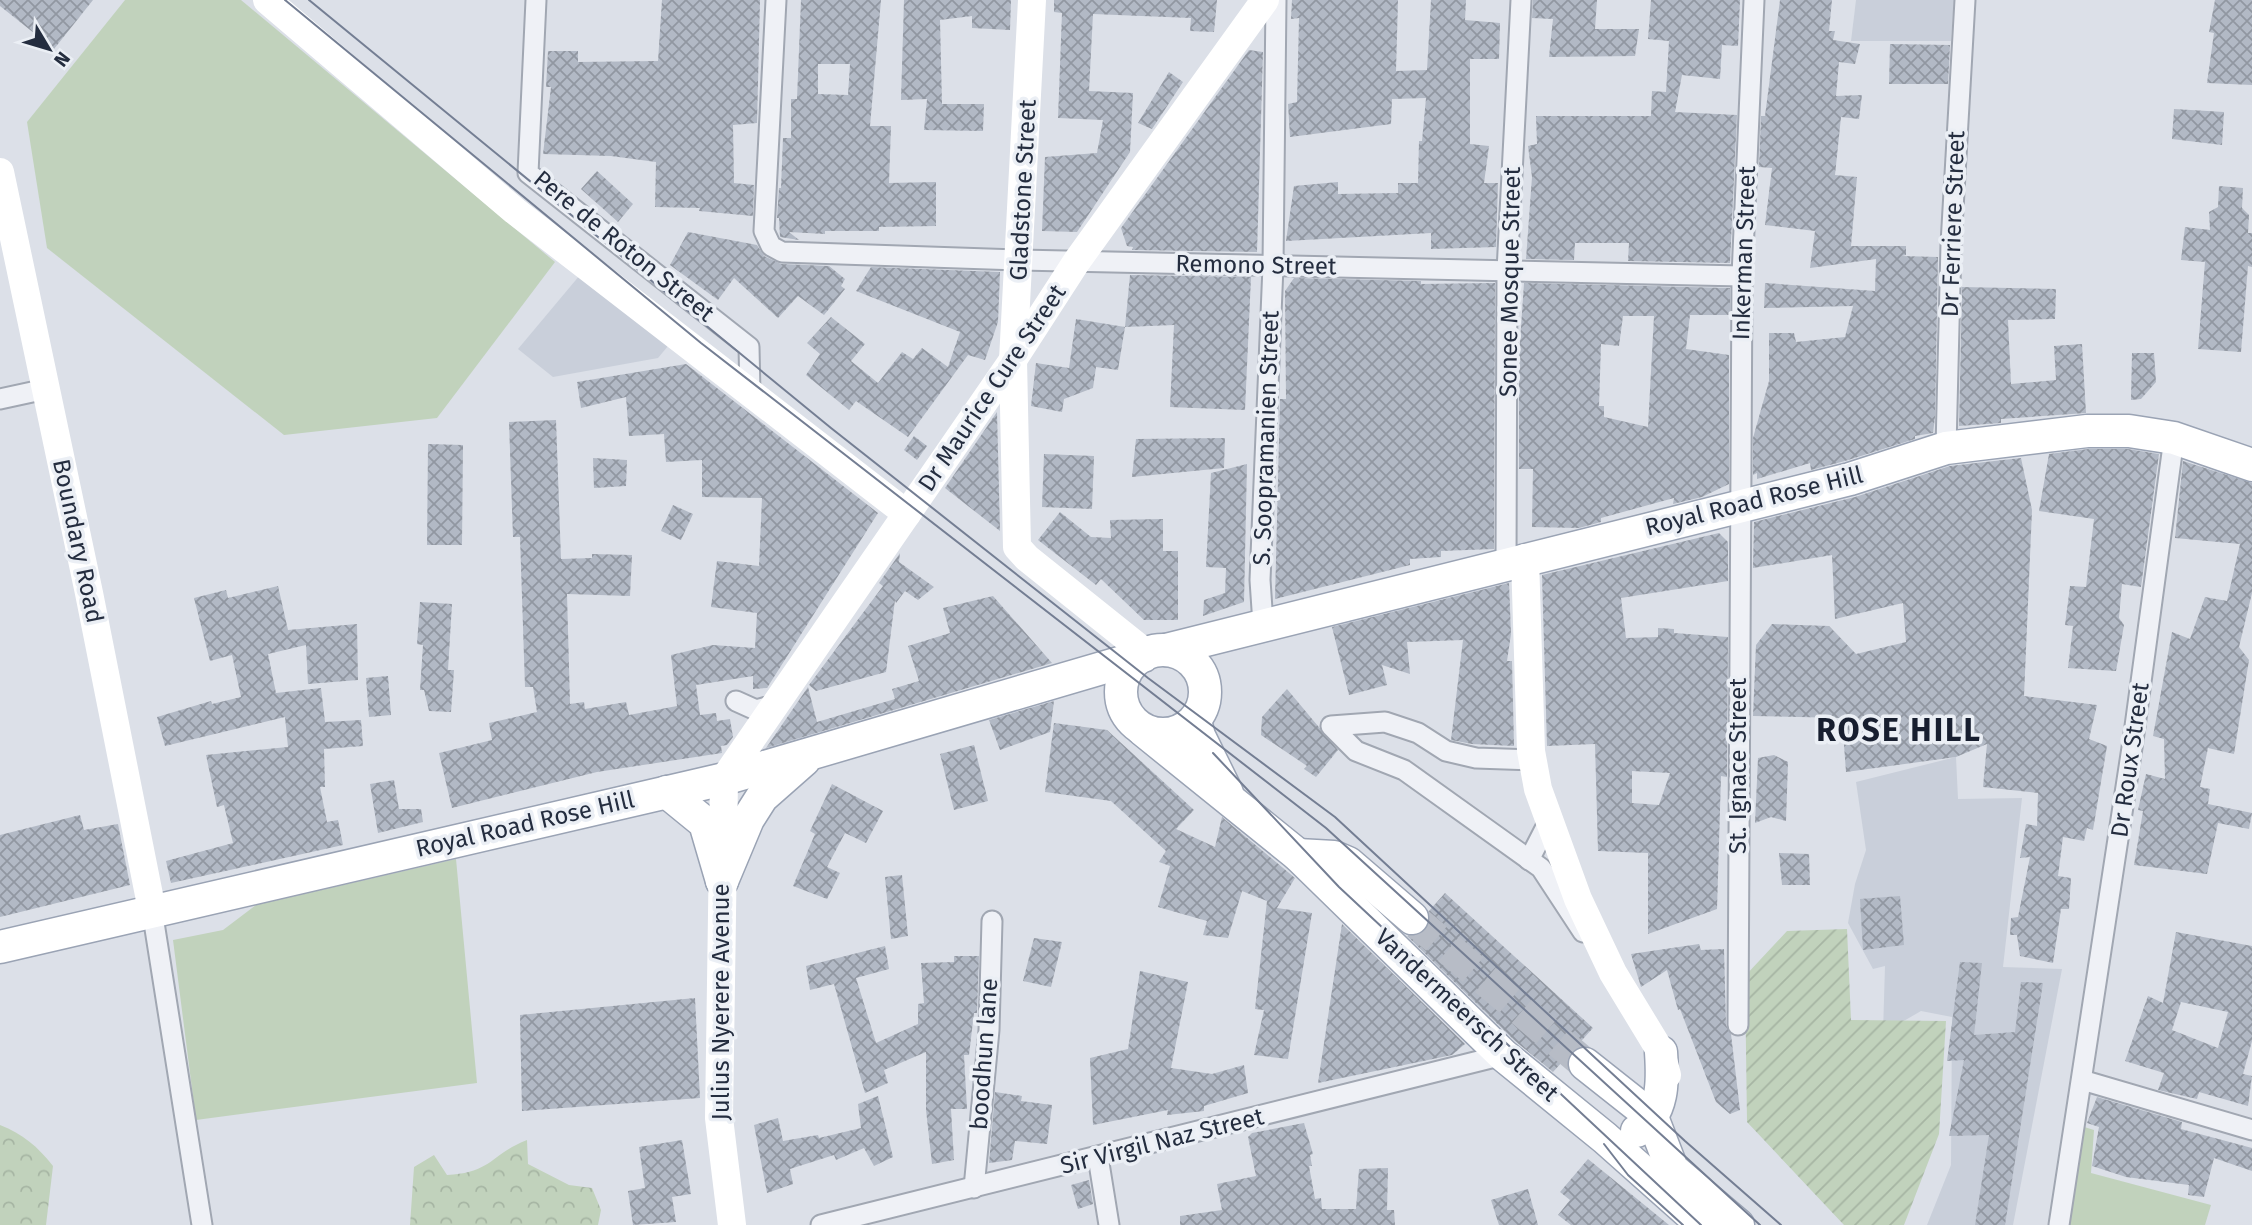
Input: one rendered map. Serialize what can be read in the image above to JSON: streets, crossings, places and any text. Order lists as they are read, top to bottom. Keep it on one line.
{"streets":{"main road":["Gladstone Street","Dr Maurice Cure Street","Royal Road Rose Hill","Boundary Road","Julius Nyerere Avenue","Vandermeersch Street"],"street":["Dr Ferriere Street","Pere de Roton Street","Inkerman Street","Remono Street","Sonee Mosque Street","S. Soopramanien Street","Dr Roux Street","St. Ignace Street","boodhun lane","Sir Virgil Naz Street"]},"crossings":[["Gladstone Street","Remono Street"],["Gladstone Street","Dr Maurice Cure Street"],["Gladstone Street","Royal Road Rose Hill"],["Gladstone Street","Vandermeersch Street"],["Dr Ferriere Street","Royal Road Rose Hill"],["Inkerman Street","Remono Street"],["Inkerman Street","Royal Road Rose Hill"],["Inkerman Street","St. Ignace Street"],["Remono Street","Sonee Mosque Street"],["Remono Street","Dr Maurice Cure Street"],["Remono Street","S. Soopramanien Street"],["Sonee Mosque Street","Royal Road Rose Hill"],["Dr Maurice Cure Street","Royal Road Rose Hill"],["Dr Maurice Cure Street","Julius Nyerere Avenue"],["S. Soopramanien Street","Royal Road Rose Hill"],["Royal Road Rose Hill","Boundary Road"],["Royal Road Rose Hill","Dr Roux Street"],["Royal Road Rose Hill","St. Ignace Street"],["Royal Road Rose Hill","Julius Nyerere Avenue"],["Royal Road Rose Hill","Vandermeersch Street"],["Vandermeersch Street","Sir Virgil Naz Street"],["boodhun lane","Sir Virgil Naz Street"]],"districts":["ROSE HILL"],"north":"bottom right"}
